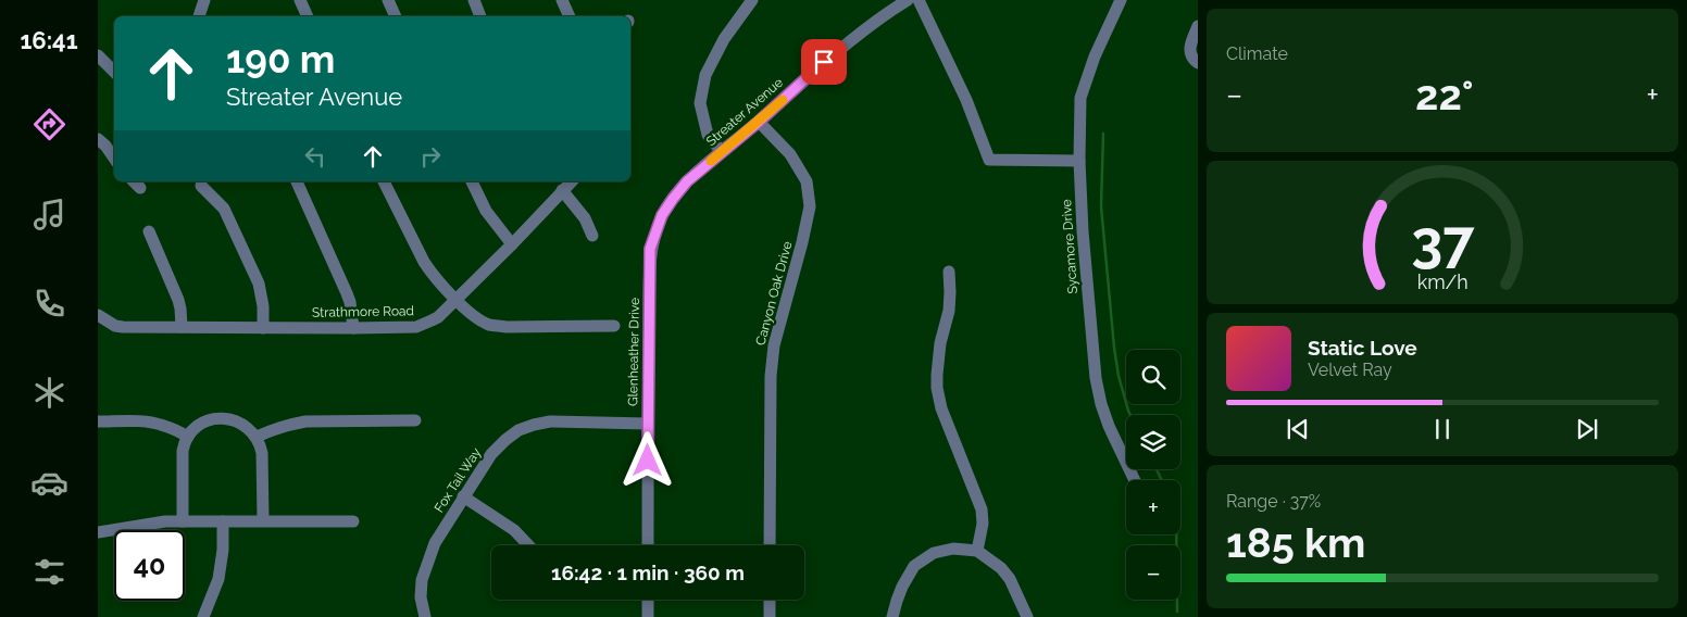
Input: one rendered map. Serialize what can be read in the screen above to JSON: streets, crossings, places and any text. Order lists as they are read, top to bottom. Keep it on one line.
{"streets":{"street":["Streater Avenue","Sycamore Drive","Canyon Oak Drive","Strathmore Road","Glenheather Drive","Fox Tail Way"]},"crossings":[["Streater Avenue","Canyon Oak Drive"],["Streater Avenue","Glenheather Drive"],["Glenheather Drive","Fox Tail Way"]],"page":{"tabs":"16:41","tile":["Climate",["Range · 37%","185 km"]],"turn":["190 m","Streater Avenue"],"heat":["−","22°","+"],"song":["Static Love","Velvet Ray"],"map_buttons":["+","−"],"limit":"40","trip":"16:42 · 1 min · 360 m","gauge":["37","km/h"]}}
